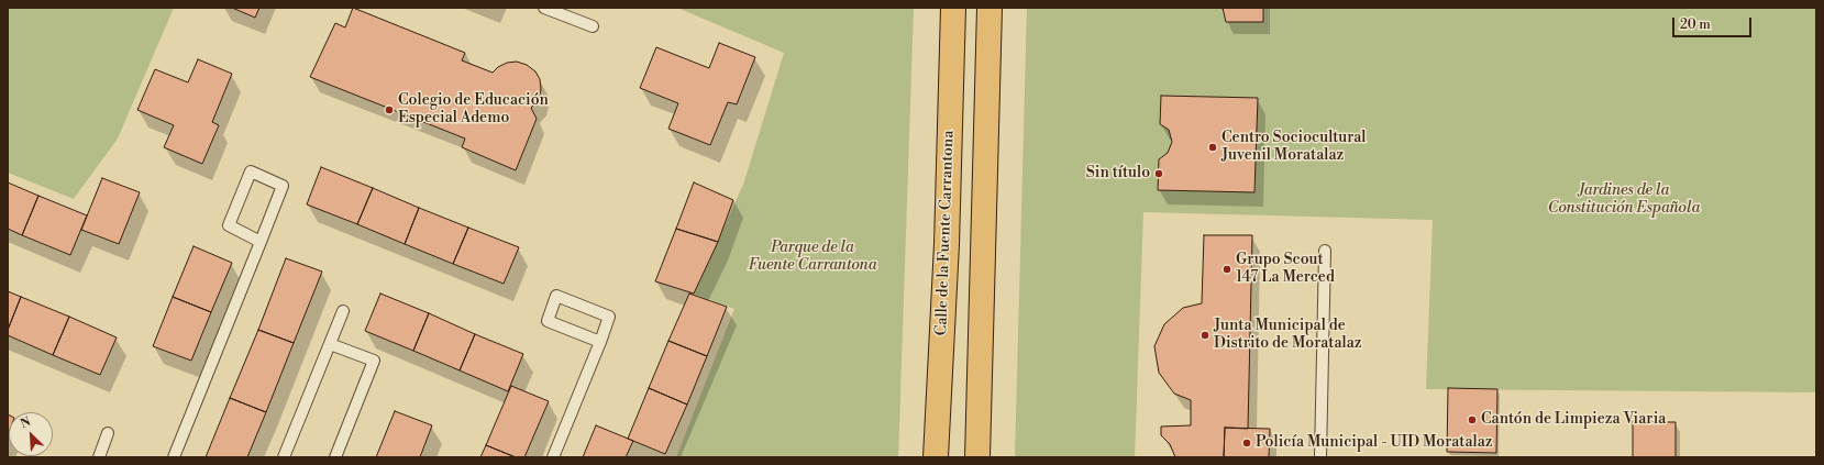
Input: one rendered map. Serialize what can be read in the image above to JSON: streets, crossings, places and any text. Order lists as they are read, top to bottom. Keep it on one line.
{"streets":{"main road":["Calle de la Fuente Carrantona"]},"parks":["Jardines de la Constitución Española","Parque de la Fuente Carrantona"],"places":["Colegio de Educación Especial Ademo","Centro Sociocultural Juvenil Moratalaz","Sin título","Grupo Scout 147 La Merced","Junta Municipal de Distrito de Moratalaz","Cantón de Limpieza Viaria","Policía Municipal - UID Moratalaz"],"scale_bar":"20 m","north":"top left"}
